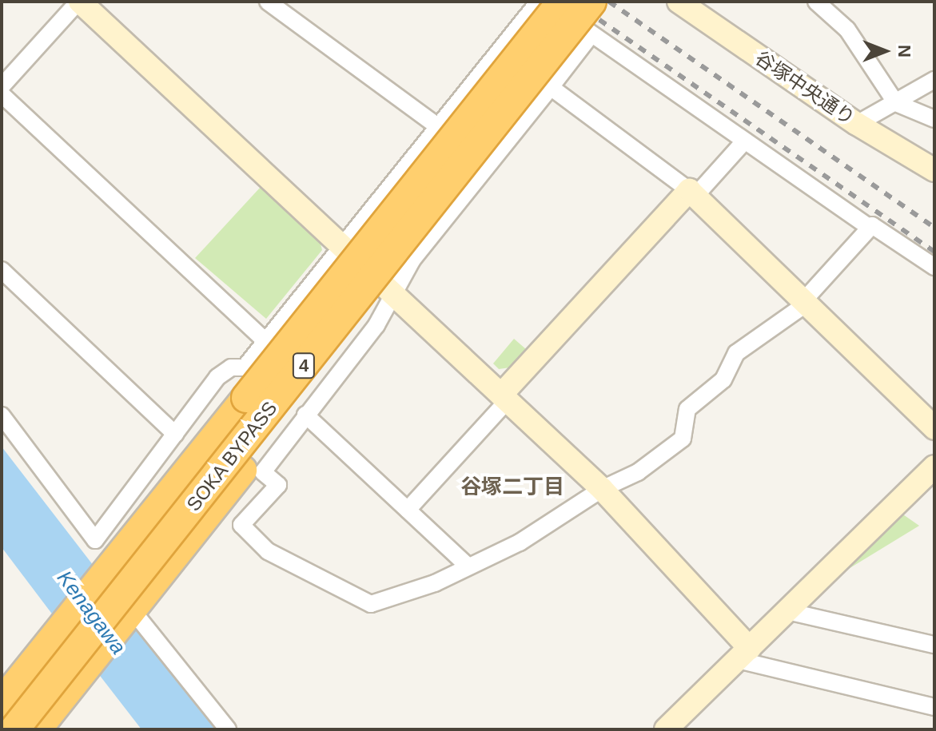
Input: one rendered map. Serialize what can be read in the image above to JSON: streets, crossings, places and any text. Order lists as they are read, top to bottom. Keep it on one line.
{"streets":{"highway":["4","SOKA BYPASS"],"street":["谷塚中央通り"]},"districts":["谷塚二丁目"],"water":["Kenagawa"],"north":"right"}
